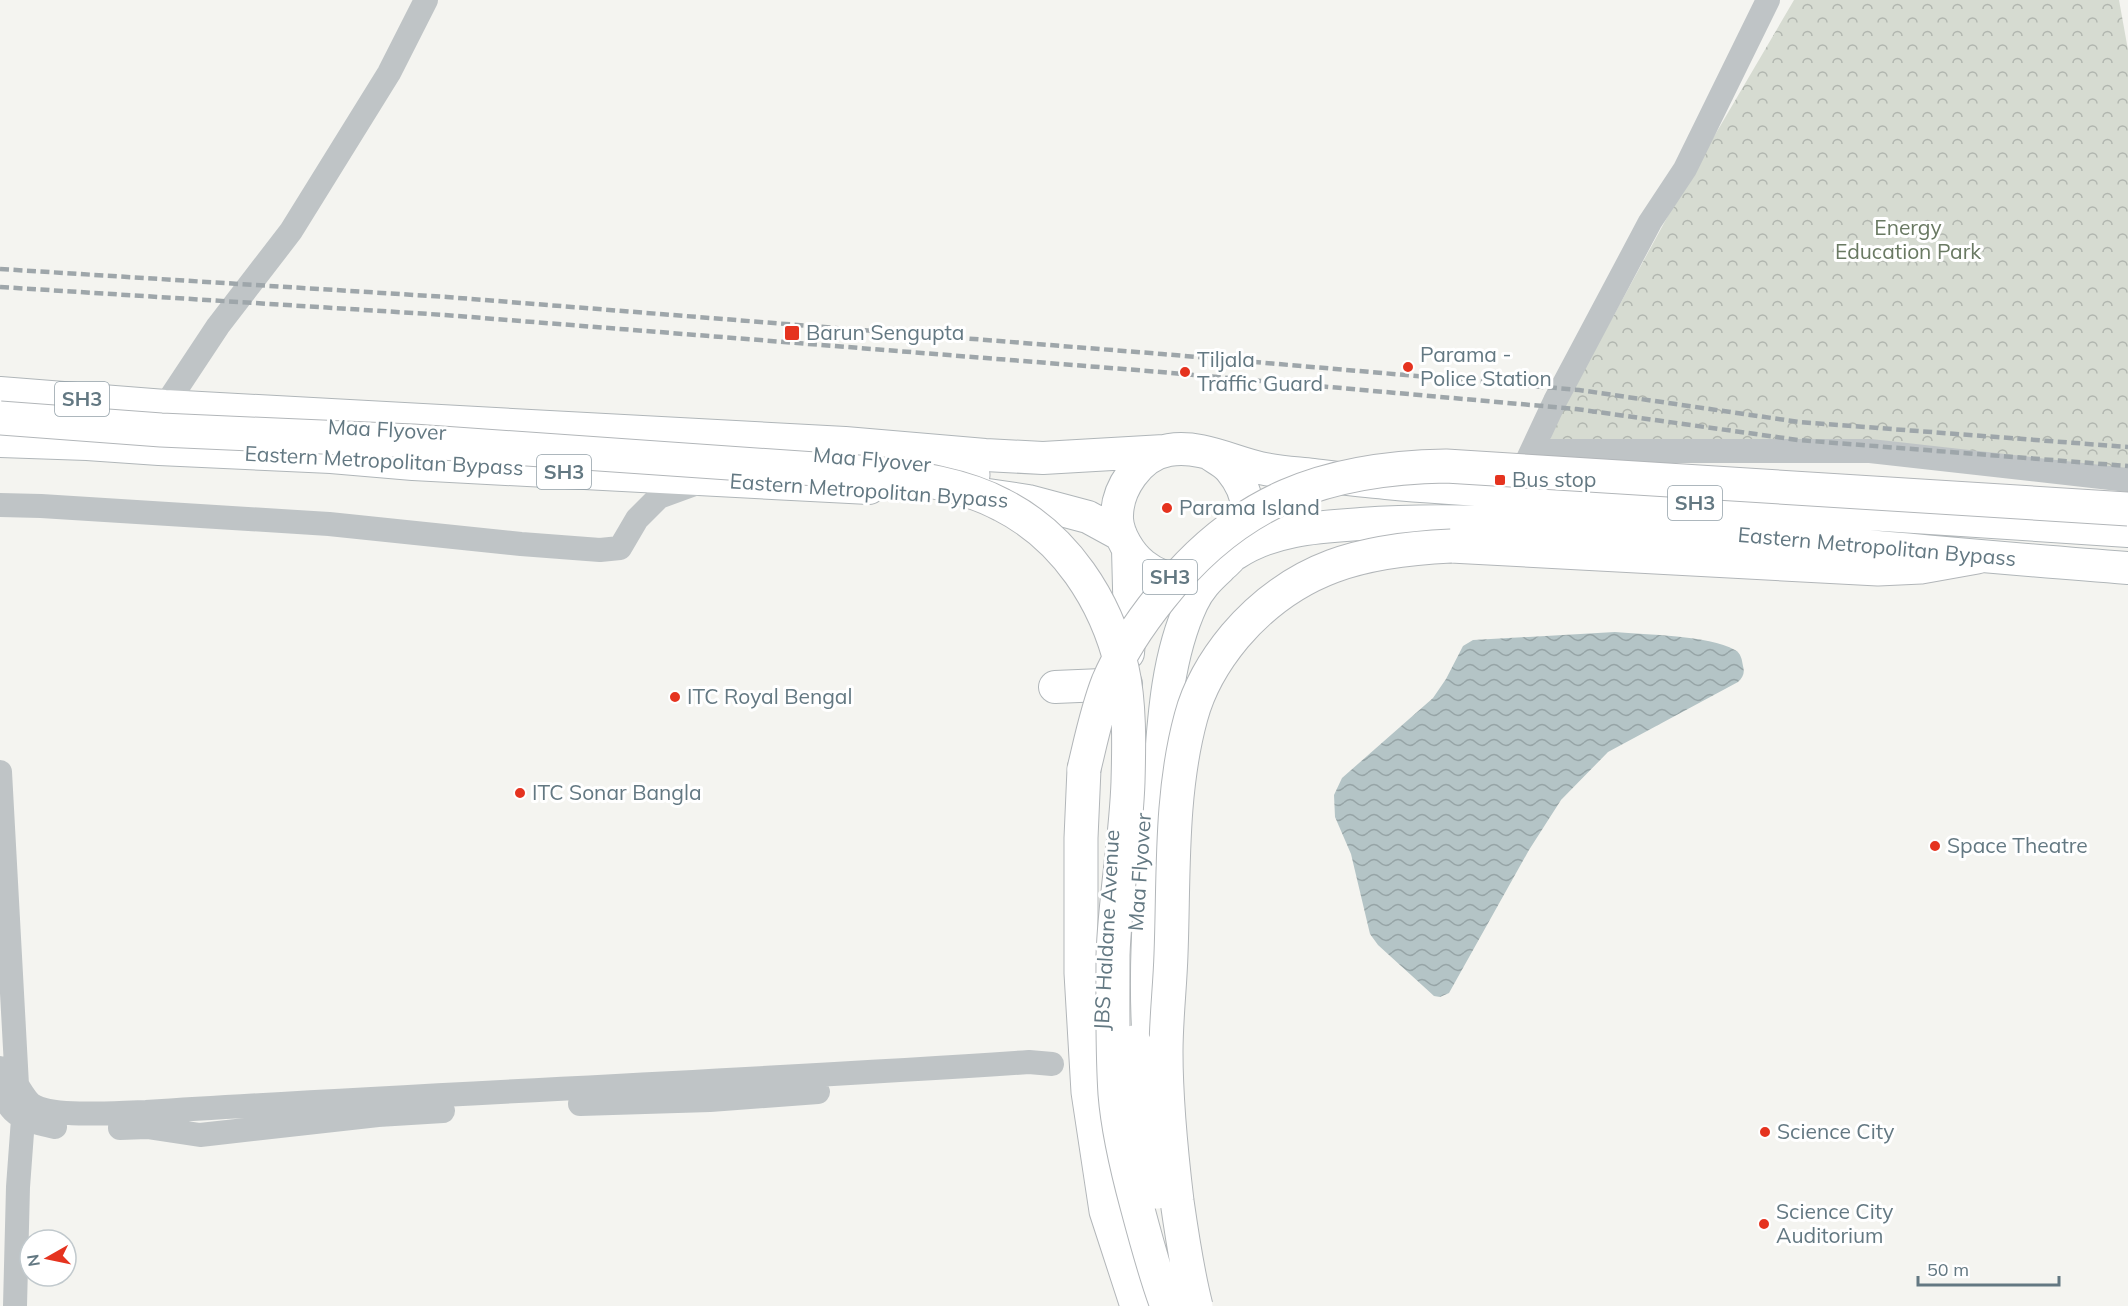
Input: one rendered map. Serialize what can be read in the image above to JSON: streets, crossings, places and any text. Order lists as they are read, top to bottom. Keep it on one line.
{"streets":{"highway":["Maa Flyover"],"main road":["SH3","Eastern Metropolitan Bypass","JBS Haldane Avenue"]},"crossings":[["SH3","Eastern Metropolitan Bypass"],["SH3","JBS Haldane Avenue"],["Eastern Metropolitan Bypass","JBS Haldane Avenue"]],"parks":["Energy Education Park"],"places":{"transit":["Barun Sengupta","Bus stop"],"other":["Parama - Police Station","Tiljala Traffic Guard","Parama Island","ITC Royal Bengal","ITC Sonar Bangla","Space Theatre","Science City","Science City Auditorium"]},"scale_bar":"50 m","north":"left"}
